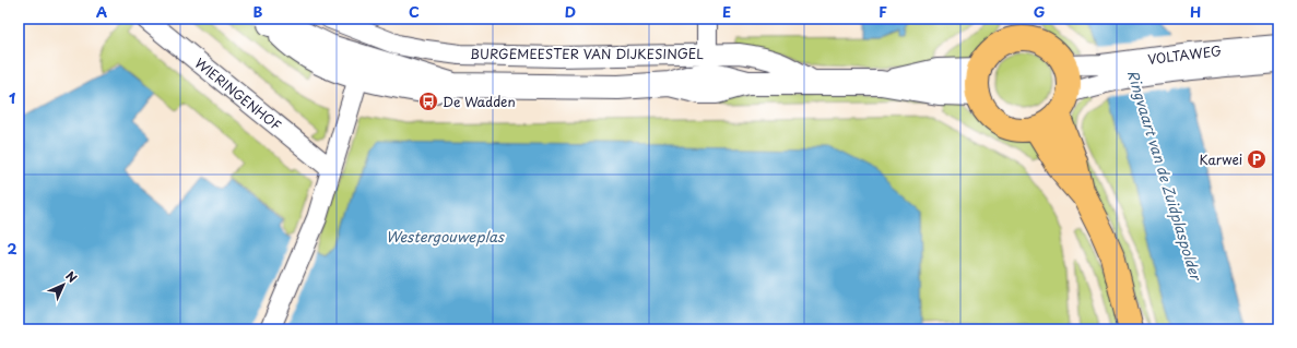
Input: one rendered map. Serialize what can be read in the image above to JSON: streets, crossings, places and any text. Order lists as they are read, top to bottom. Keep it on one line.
{"streets":{"street":["BURGEMEESTER VAN DIJKESINGEL","VOLTAWEG","WIERINGENHOF"]},"water":["Ringvaart van de Zuidplaspolder","Westergouweplas"],"places":{"bus stop":["De Wadden"],"parking":["Karwei"]},"north":"top right","grid":{"columns":["A","B","C","D","E","F","G","H"],"rows":["1","2"]}}
